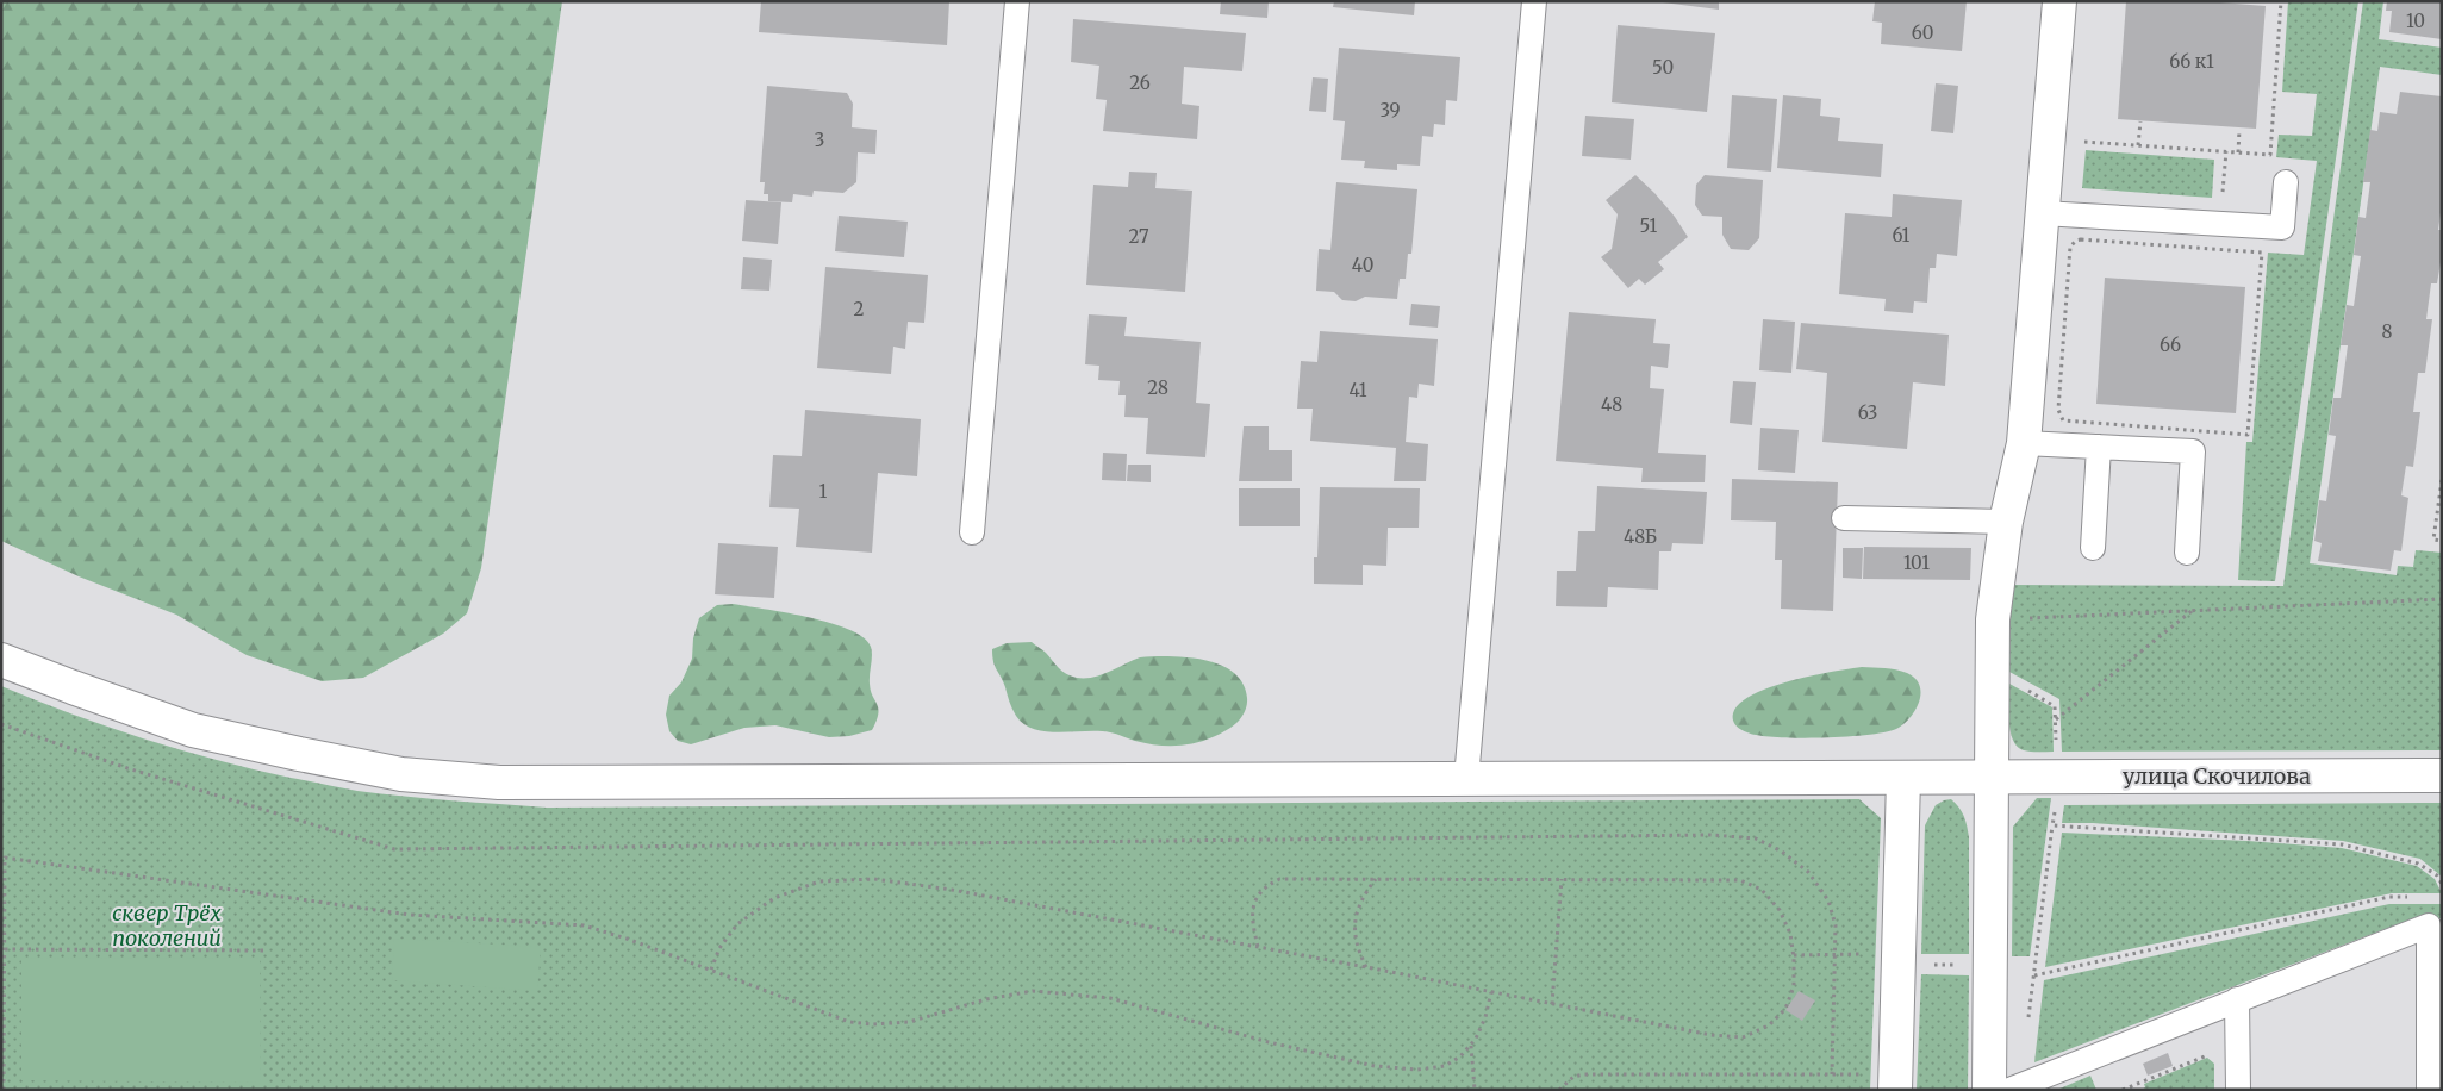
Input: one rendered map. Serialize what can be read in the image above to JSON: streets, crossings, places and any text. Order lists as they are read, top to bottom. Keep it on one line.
{"streets":{"street":["улица Скочилова"]},"parks":["сквер Трёх поколений"],"house_numbers":["10","60","66 к1","50","26","39","3","51","61","27","40","2","8","66","28","41","48","63","1","48Б","101"]}
